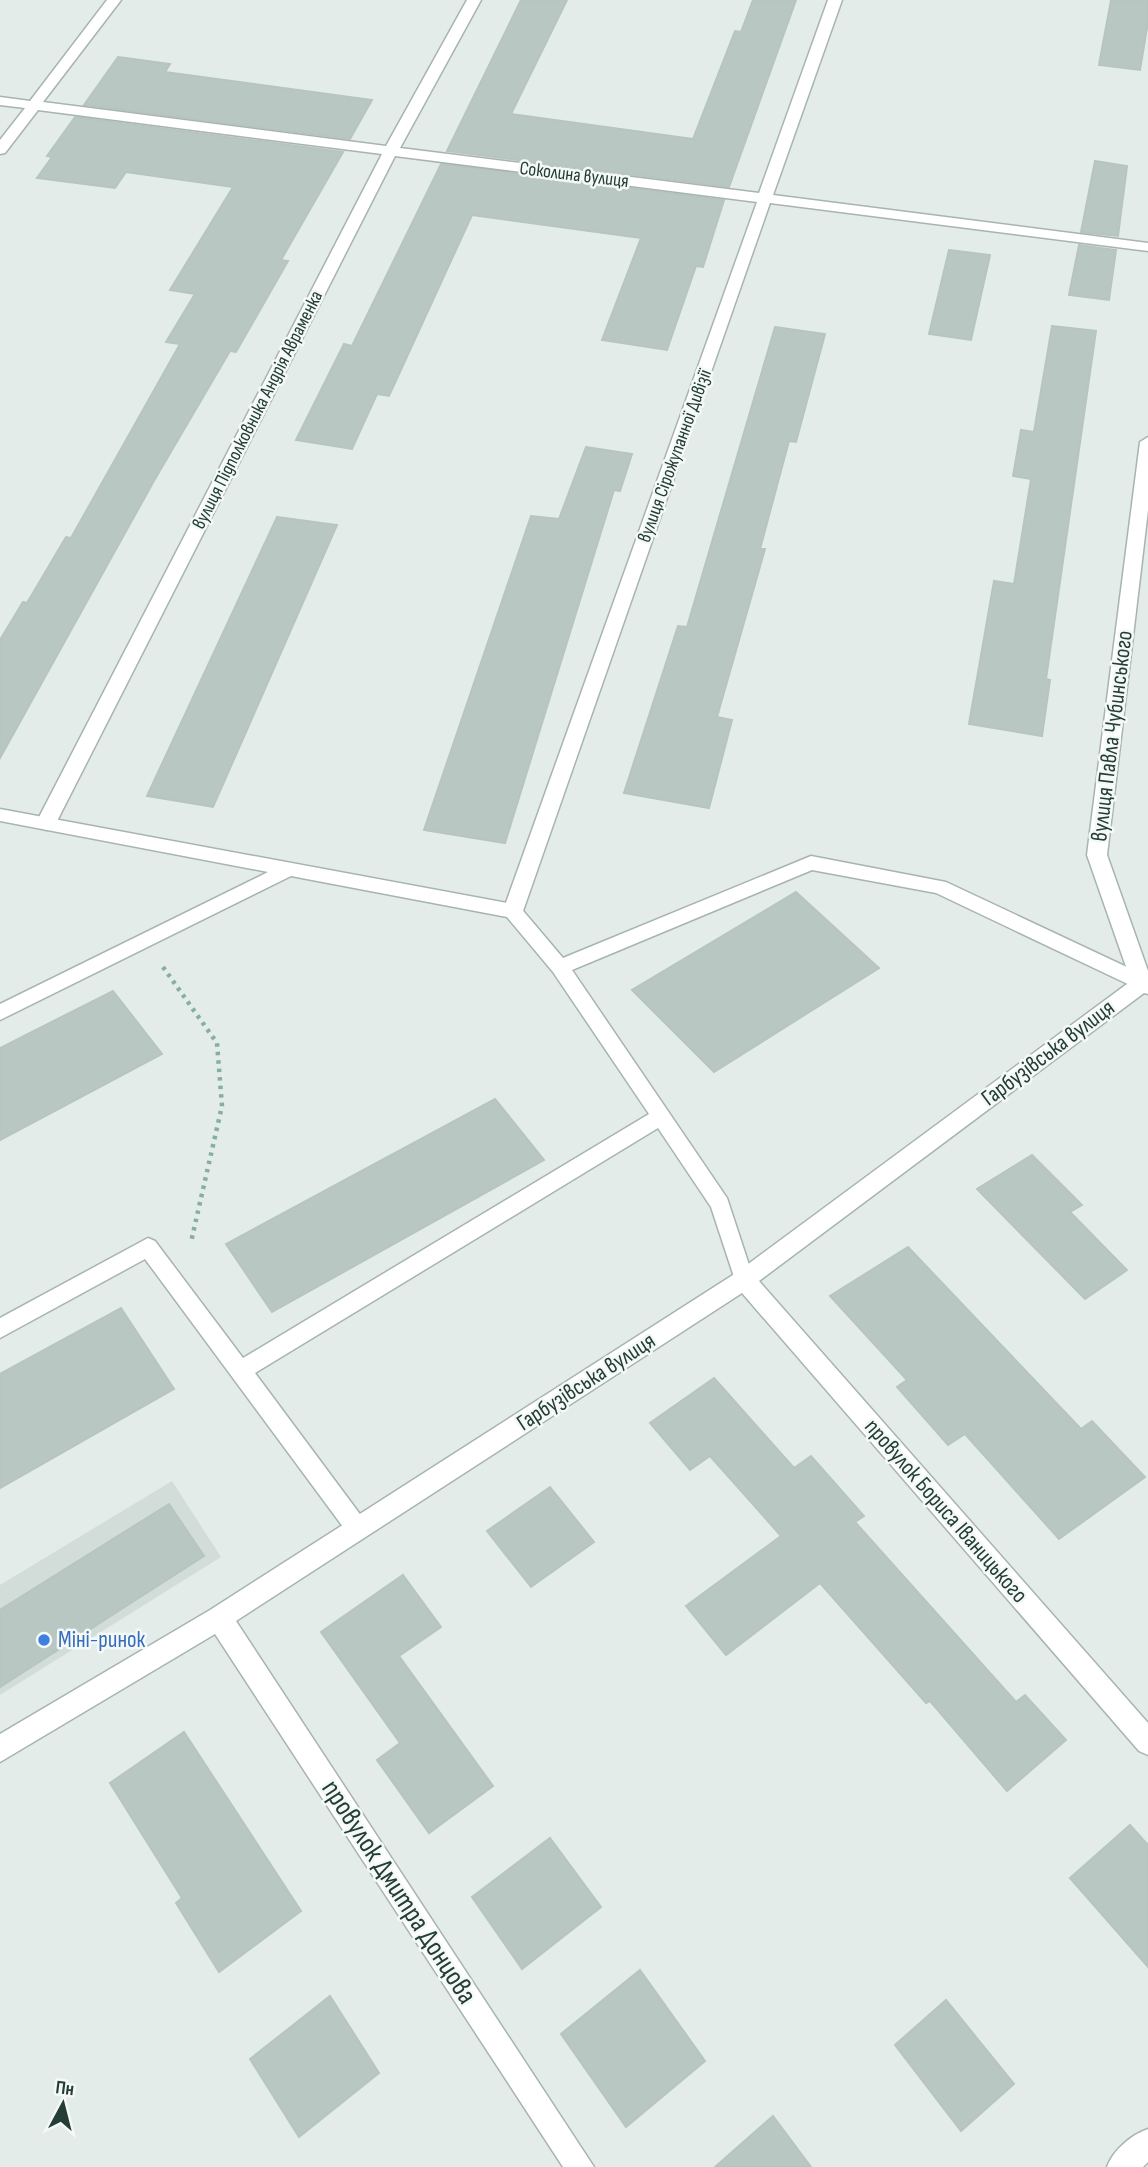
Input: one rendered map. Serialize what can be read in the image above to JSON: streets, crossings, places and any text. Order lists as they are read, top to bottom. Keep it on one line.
{"streets":{"street":["Соколина вулиця","вулиця Підполковника Андрія Авраменка","вулиця Сірожупанної Дивізії","вулиця Павла Чубинського","Гарбузівська вулиця","провулок Бориса Іваницького","провулок Дмитра Донцова"]},"crossings":[["Соколина вулиця","вулиця Підполковника Андрія Авраменка"],["Соколина вулиця","вулиця Сірожупанної Дивізії"],["вулиця Павла Чубинського","Гарбузівська вулиця"],["Гарбузівська вулиця","провулок Бориса Іваницького"],["Гарбузівська вулиця","провулок Дмитра Донцова"]],"places":["Міні-ринок"],"north":"top"}
